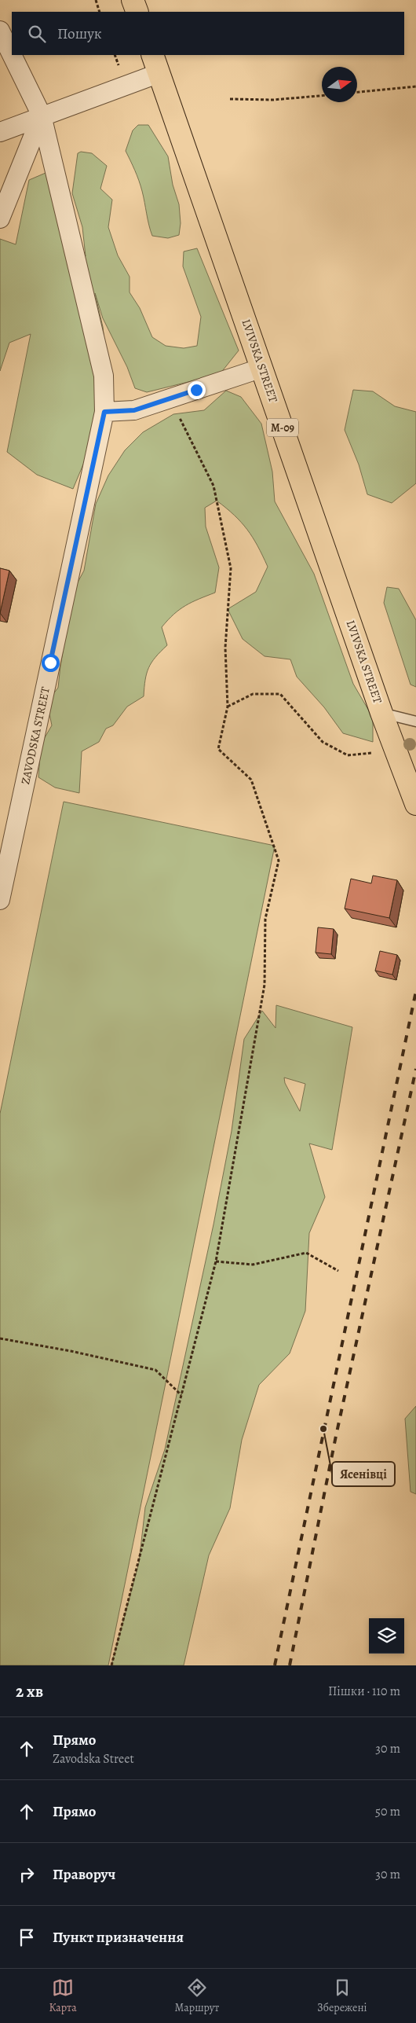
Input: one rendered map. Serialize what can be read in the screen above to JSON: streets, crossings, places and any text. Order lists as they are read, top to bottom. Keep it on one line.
{"streets":{"highway":["LVIVSKA STREET","М-09"],"street":["ZAVODSKA STREET"]},"places":["Ясенівці"],"north":"right","page":{"search":"Пошук","heading":["2 хв","Пішки · 110 m"],"list":[["Прямо","Zavodska Street","30 m"],["Прямо","50 m"],["Праворуч","30 m"],"Пункт призначення"],"nav":["Карта","Маршрут","Збережені"]}}
